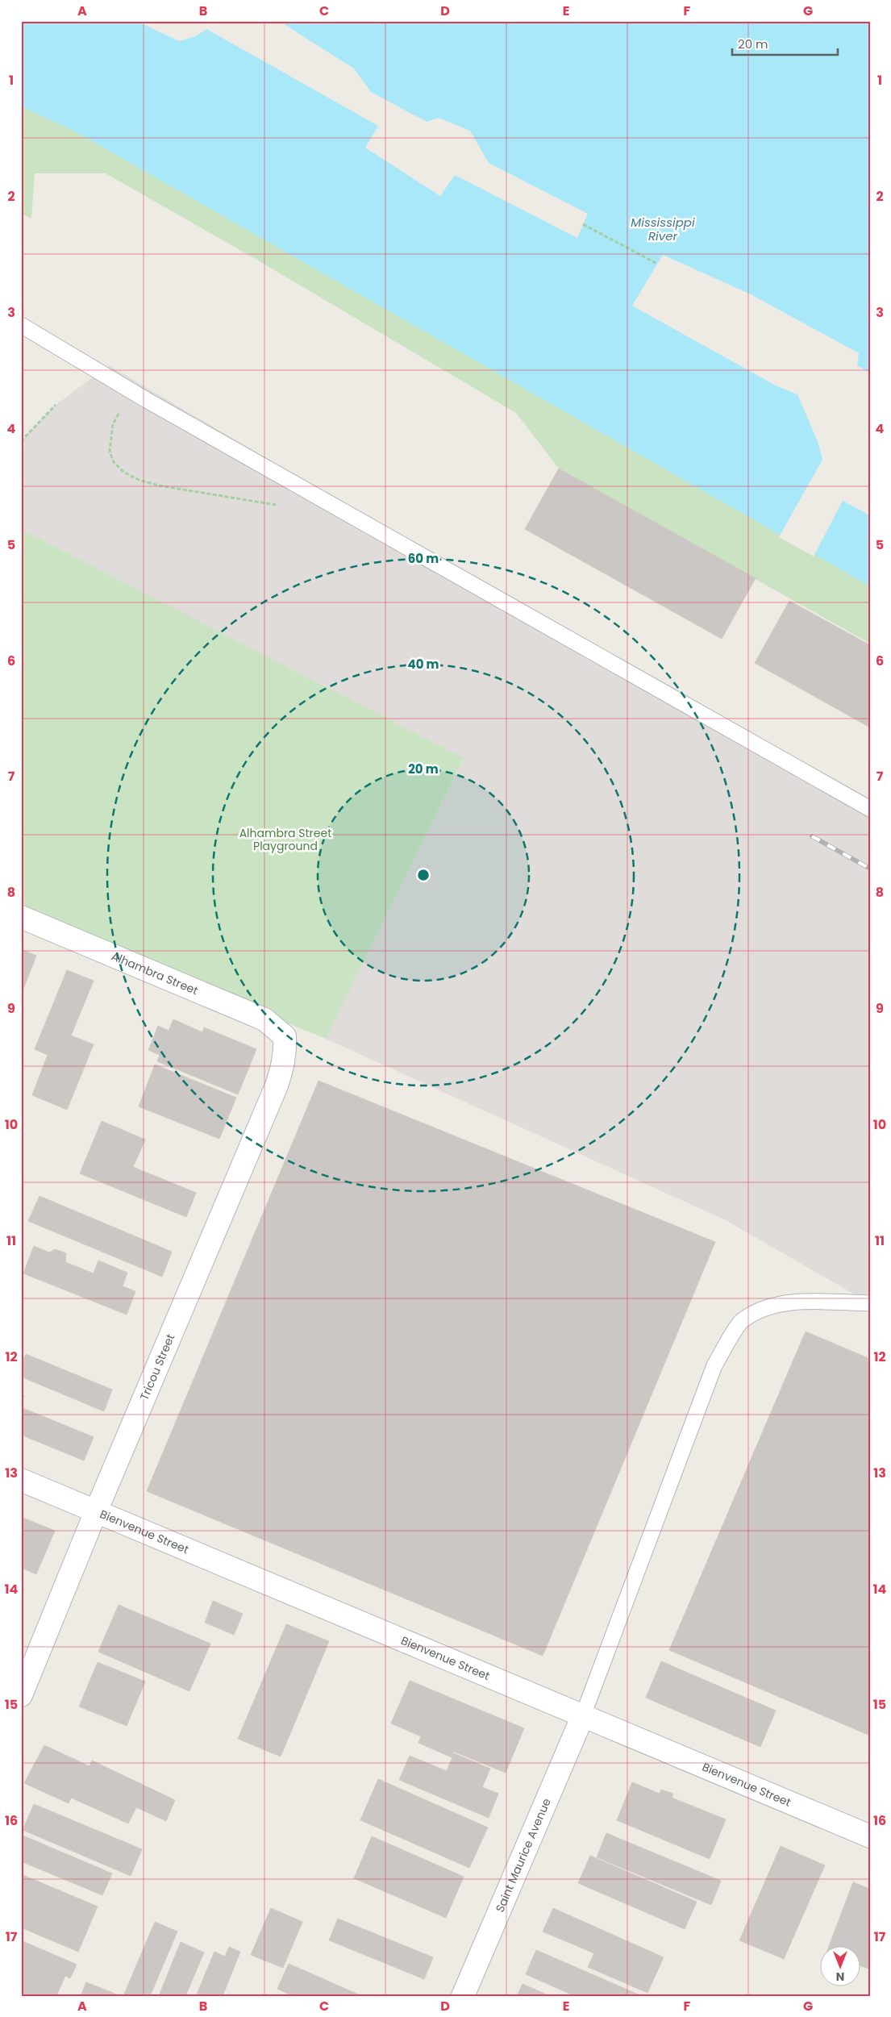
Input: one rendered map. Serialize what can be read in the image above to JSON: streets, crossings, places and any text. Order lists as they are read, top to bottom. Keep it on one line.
{"streets":{"street":["Alhambra Street","Tricou Street","Bienvenue Street","Saint Maurice Avenue"]},"crossings":[["Alhambra Street","Tricou Street"],["Tricou Street","Bienvenue Street"],["Bienvenue Street","Saint Maurice Avenue"]],"water":["Mississippi River"],"parks":["Alhambra Street Playground"],"scale_bar":"20 m","north":"bottom","grid":{"columns":["A","B","C","D","E","F","G"],"rows":["1","2","3","4","5","6","7","8","9","10","11","12","13","14","15","16","17"]},"rings":["60 m","40 m","20 m"]}
